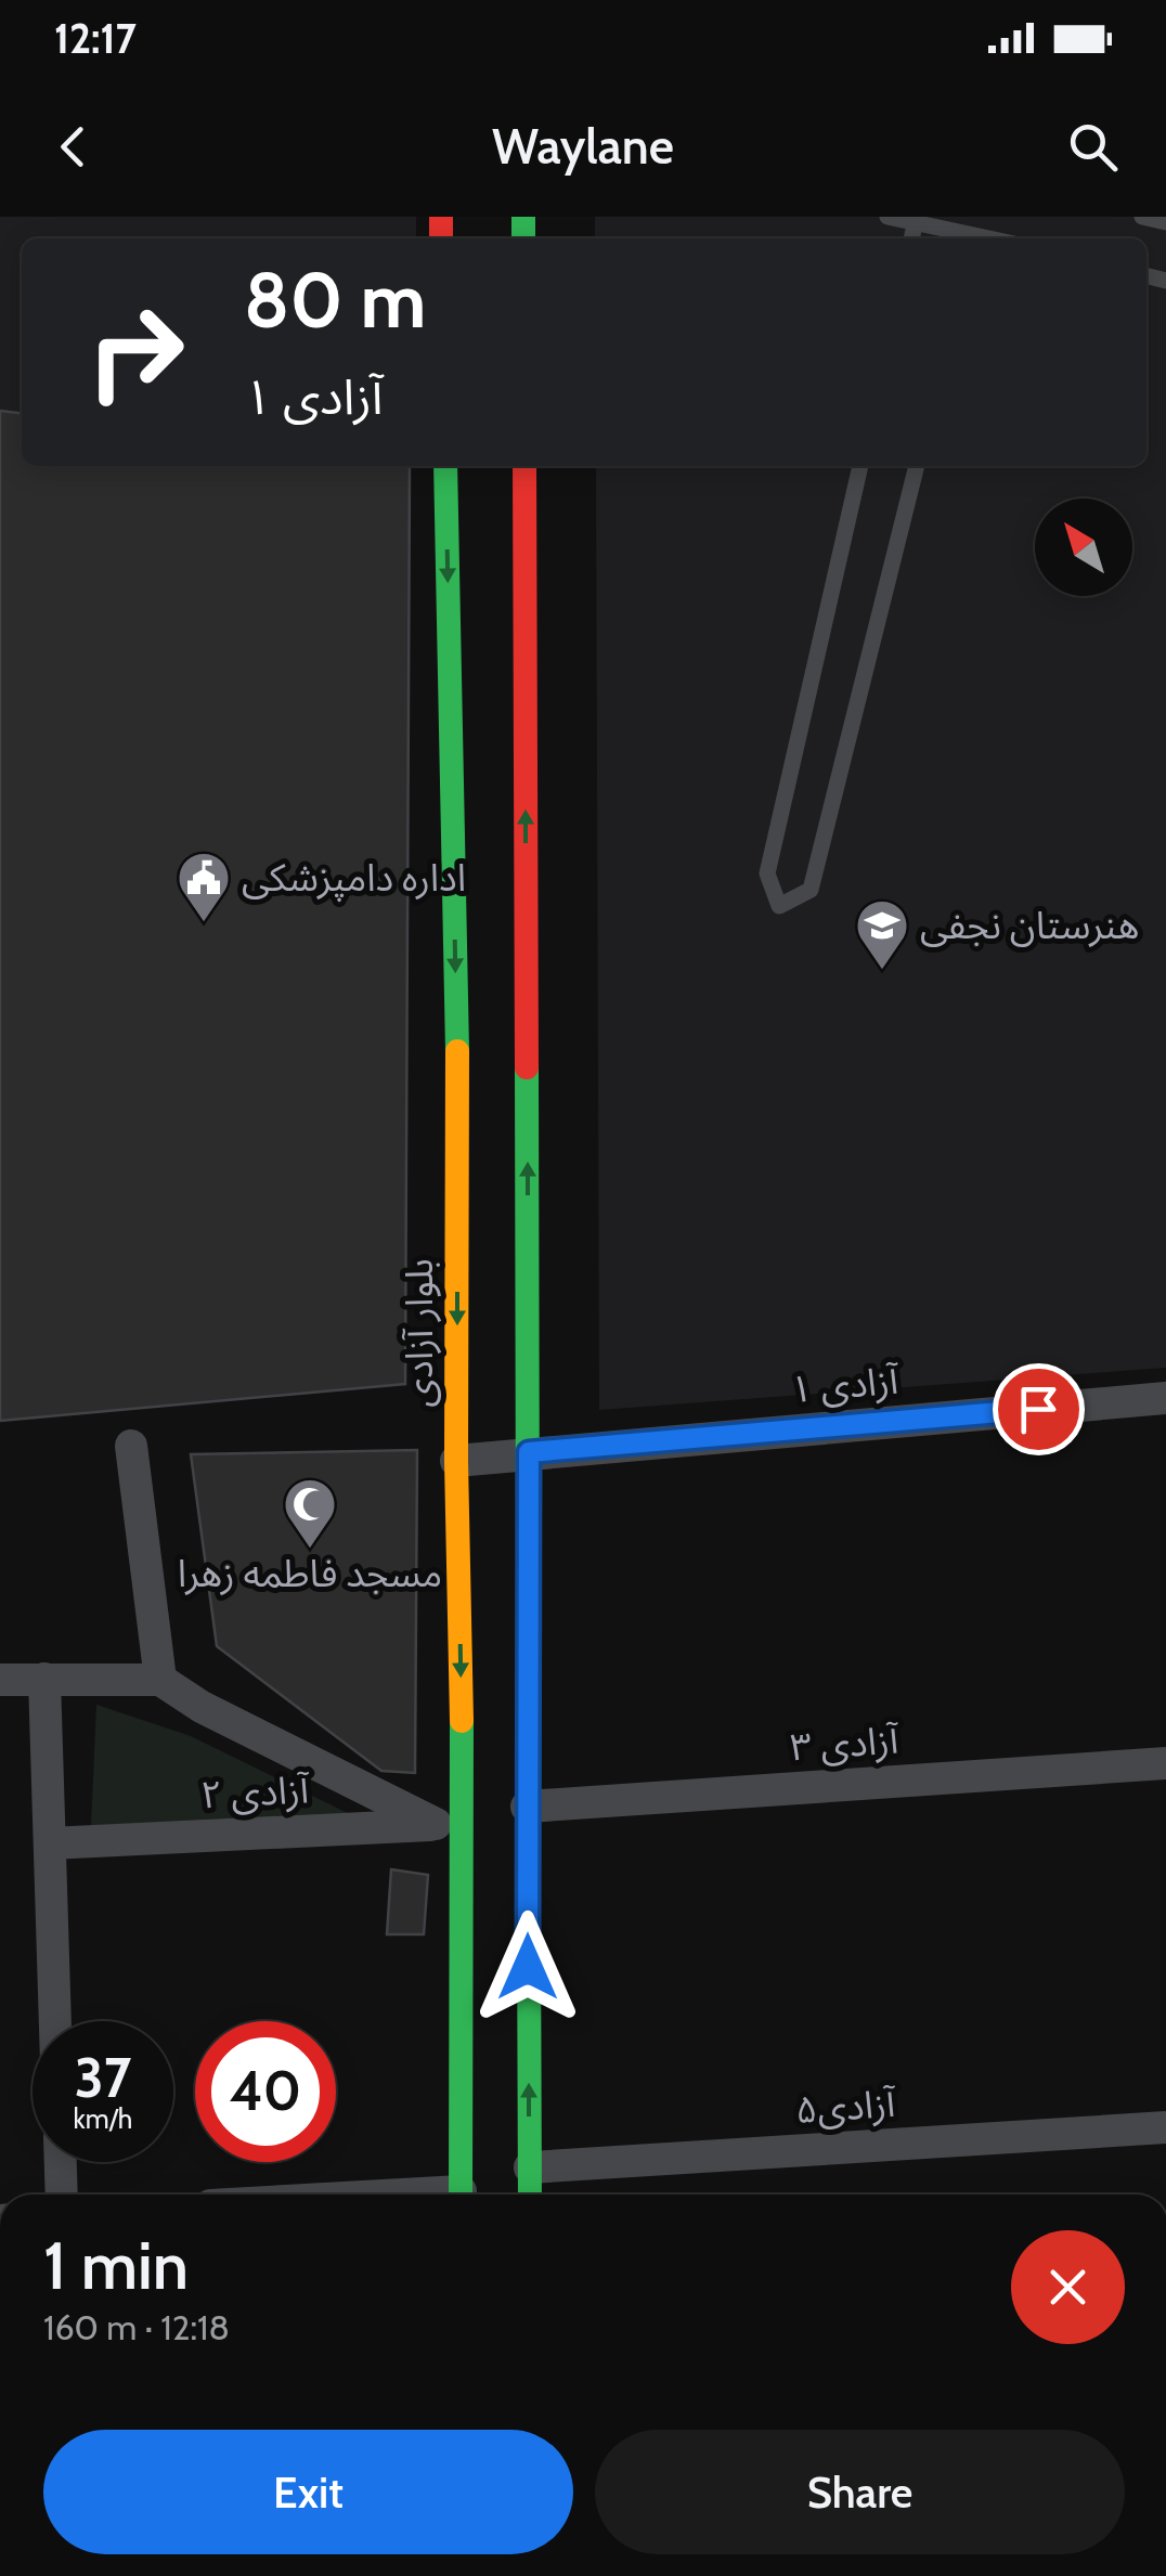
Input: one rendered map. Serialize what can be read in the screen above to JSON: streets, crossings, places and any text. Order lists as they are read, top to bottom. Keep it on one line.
{"streets":{"street":["بلوار آزادی","آزادی ۱","آزادی ۳","آزادی ۲","آزادی۵"]},"crossings":[["بلوار آزادی","آزادی ۱"],["بلوار آزادی","آزادی ۲"]],"places":{"public building":["اداره دامپزشکی"],"school or university":["هنرستان نجفی"],"mosque":["مسجد فاطمه زهرا"]},"north":"top left","page":{"status":"12:17","header":"Waylane","turn":["80 m","آزادی ۱"],"speed":"37 km/h","limit":"40","heading":["1 min","160 m · 12:18"],"buttons":["Exit","Share"]}}
